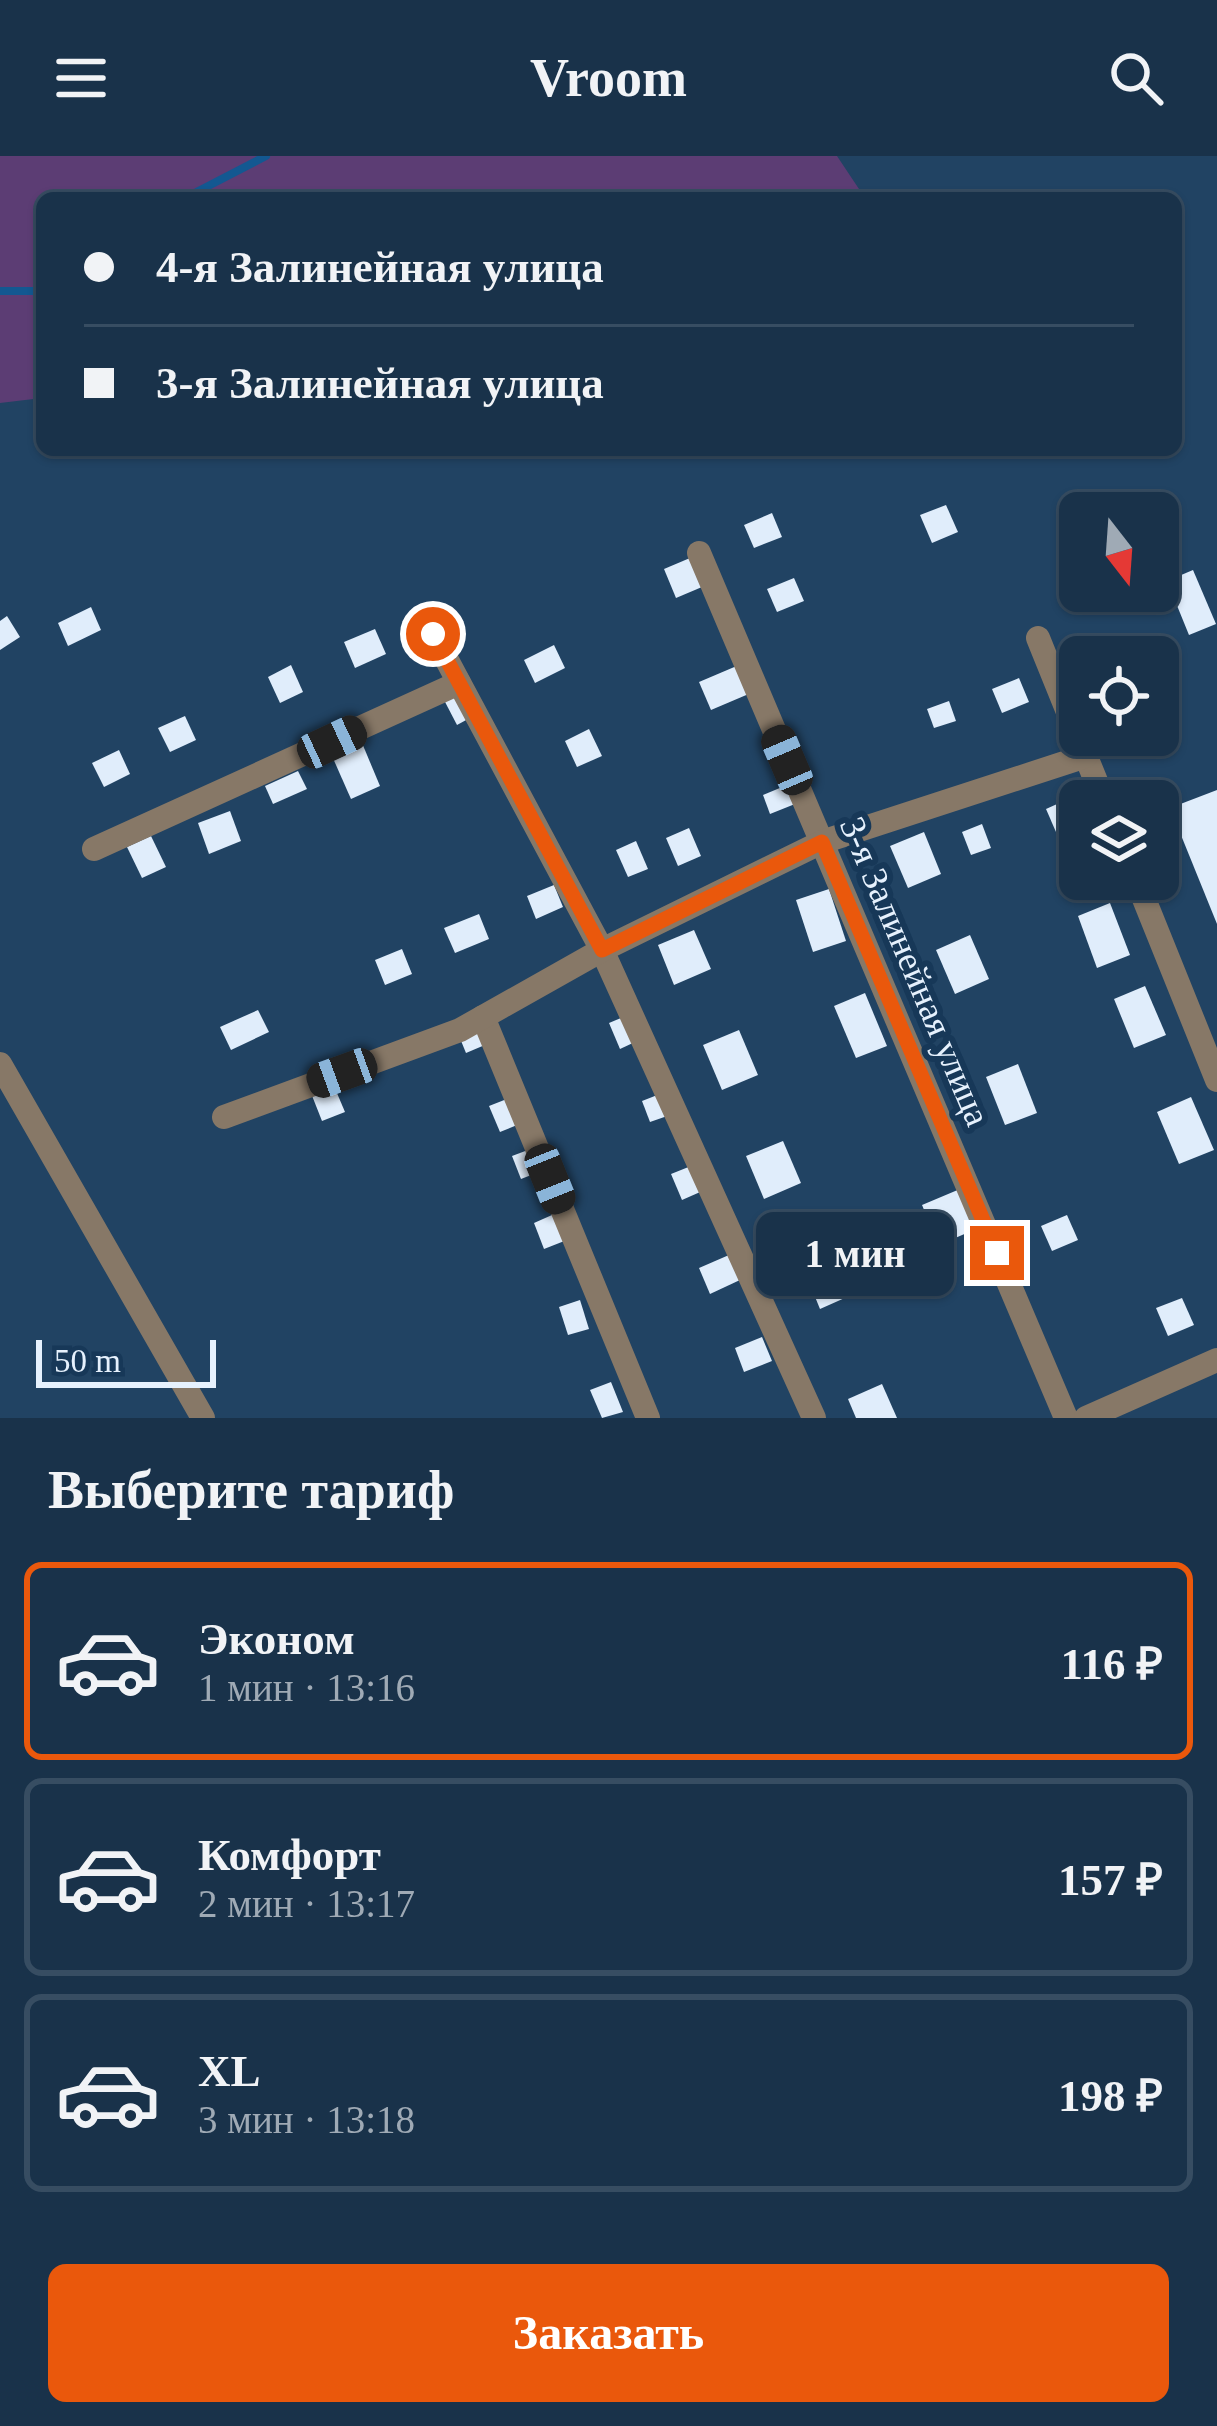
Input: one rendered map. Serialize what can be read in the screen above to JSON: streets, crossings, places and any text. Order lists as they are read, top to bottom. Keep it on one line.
{"streets":{"street":["3-я Залинейная улица"]},"scale_bar":"50 m","north":"bottom","page":{"header":"Vroom","banner":["4-я Залинейная улица","3-я Залинейная улица"],"bubble":"1 мин","scale":"50 m","heading":"Выберите тариф","list":[{"name":"Эконом","note":"1 мин · 13:16","value":"116 ₽"},{"name":"Комфорт","note":"2 мин · 13:17","value":"157 ₽"},{"name":"XL","note":"3 мин · 13:18","value":"198 ₽"}],"buttons":"Заказать"}}
